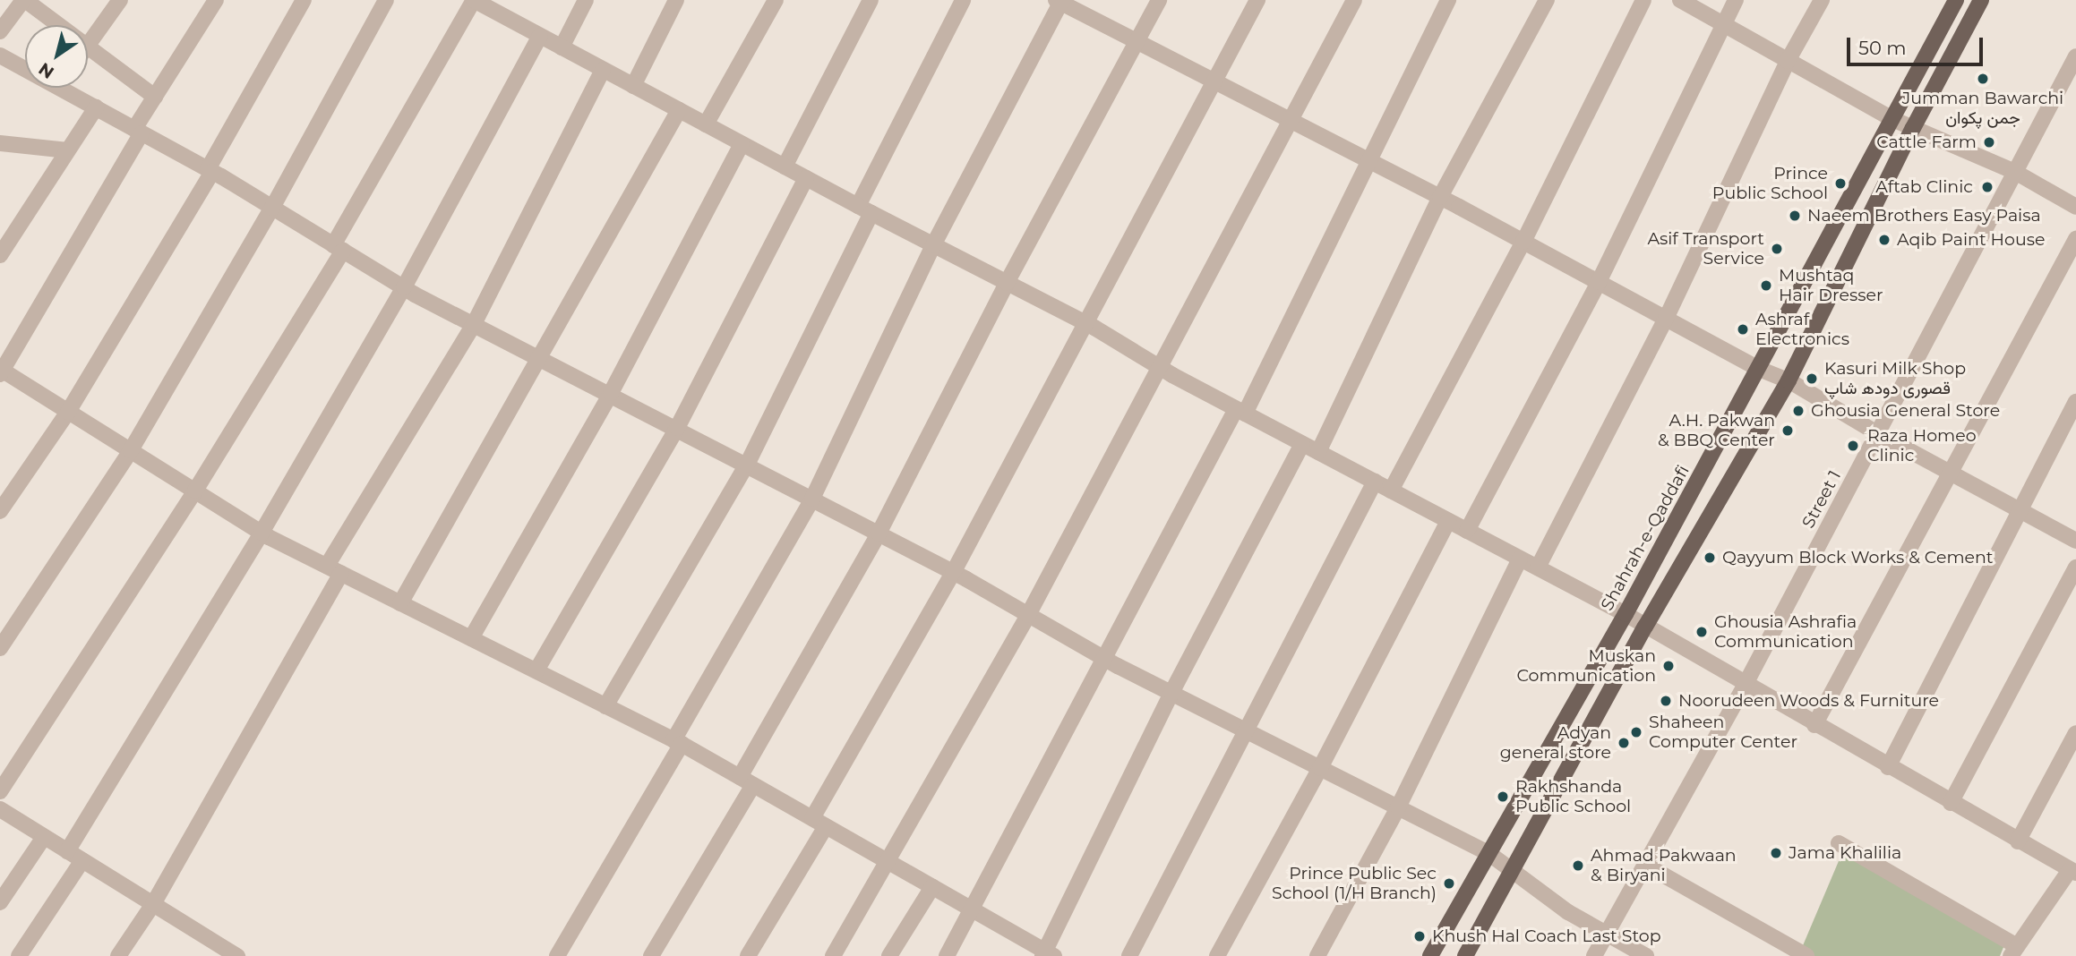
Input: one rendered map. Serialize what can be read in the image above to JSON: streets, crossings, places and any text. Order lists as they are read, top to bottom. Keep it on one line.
{"streets":{"main road":["Shahrah-e-Qaddafi"],"street":["Street 1"]},"places":["Jumman Bawarchi جمن پکوان","Cattle Farm","Prince Public School","Aftab Clinic","Naeem Brothers Easy Paisa","Aqib Paint House","Asif Transport Service","Mushtaq Hair Dresser","Ashraf Electronics","Kasuri Milk Shop قصوری دودھ شاپ","Ghousia General Store","A.H. Pakwan & BBQ Center","Raza Homeo Clinic","Qayyum Block Works & Cement","Ghousia Ashrafia Communication","Muskan Communication","Noorudeen Woods & Furniture","Shaheen Computer Center","Adyan general store","Rakhshanda Public School","Jama Khalilia","Ahmad Pakwaan & Biryani","Prince Public Sec School (1/H Branch)","Khush Hal Coach Last Stop"],"scale_bar":"50 m","north":"bottom left"}
